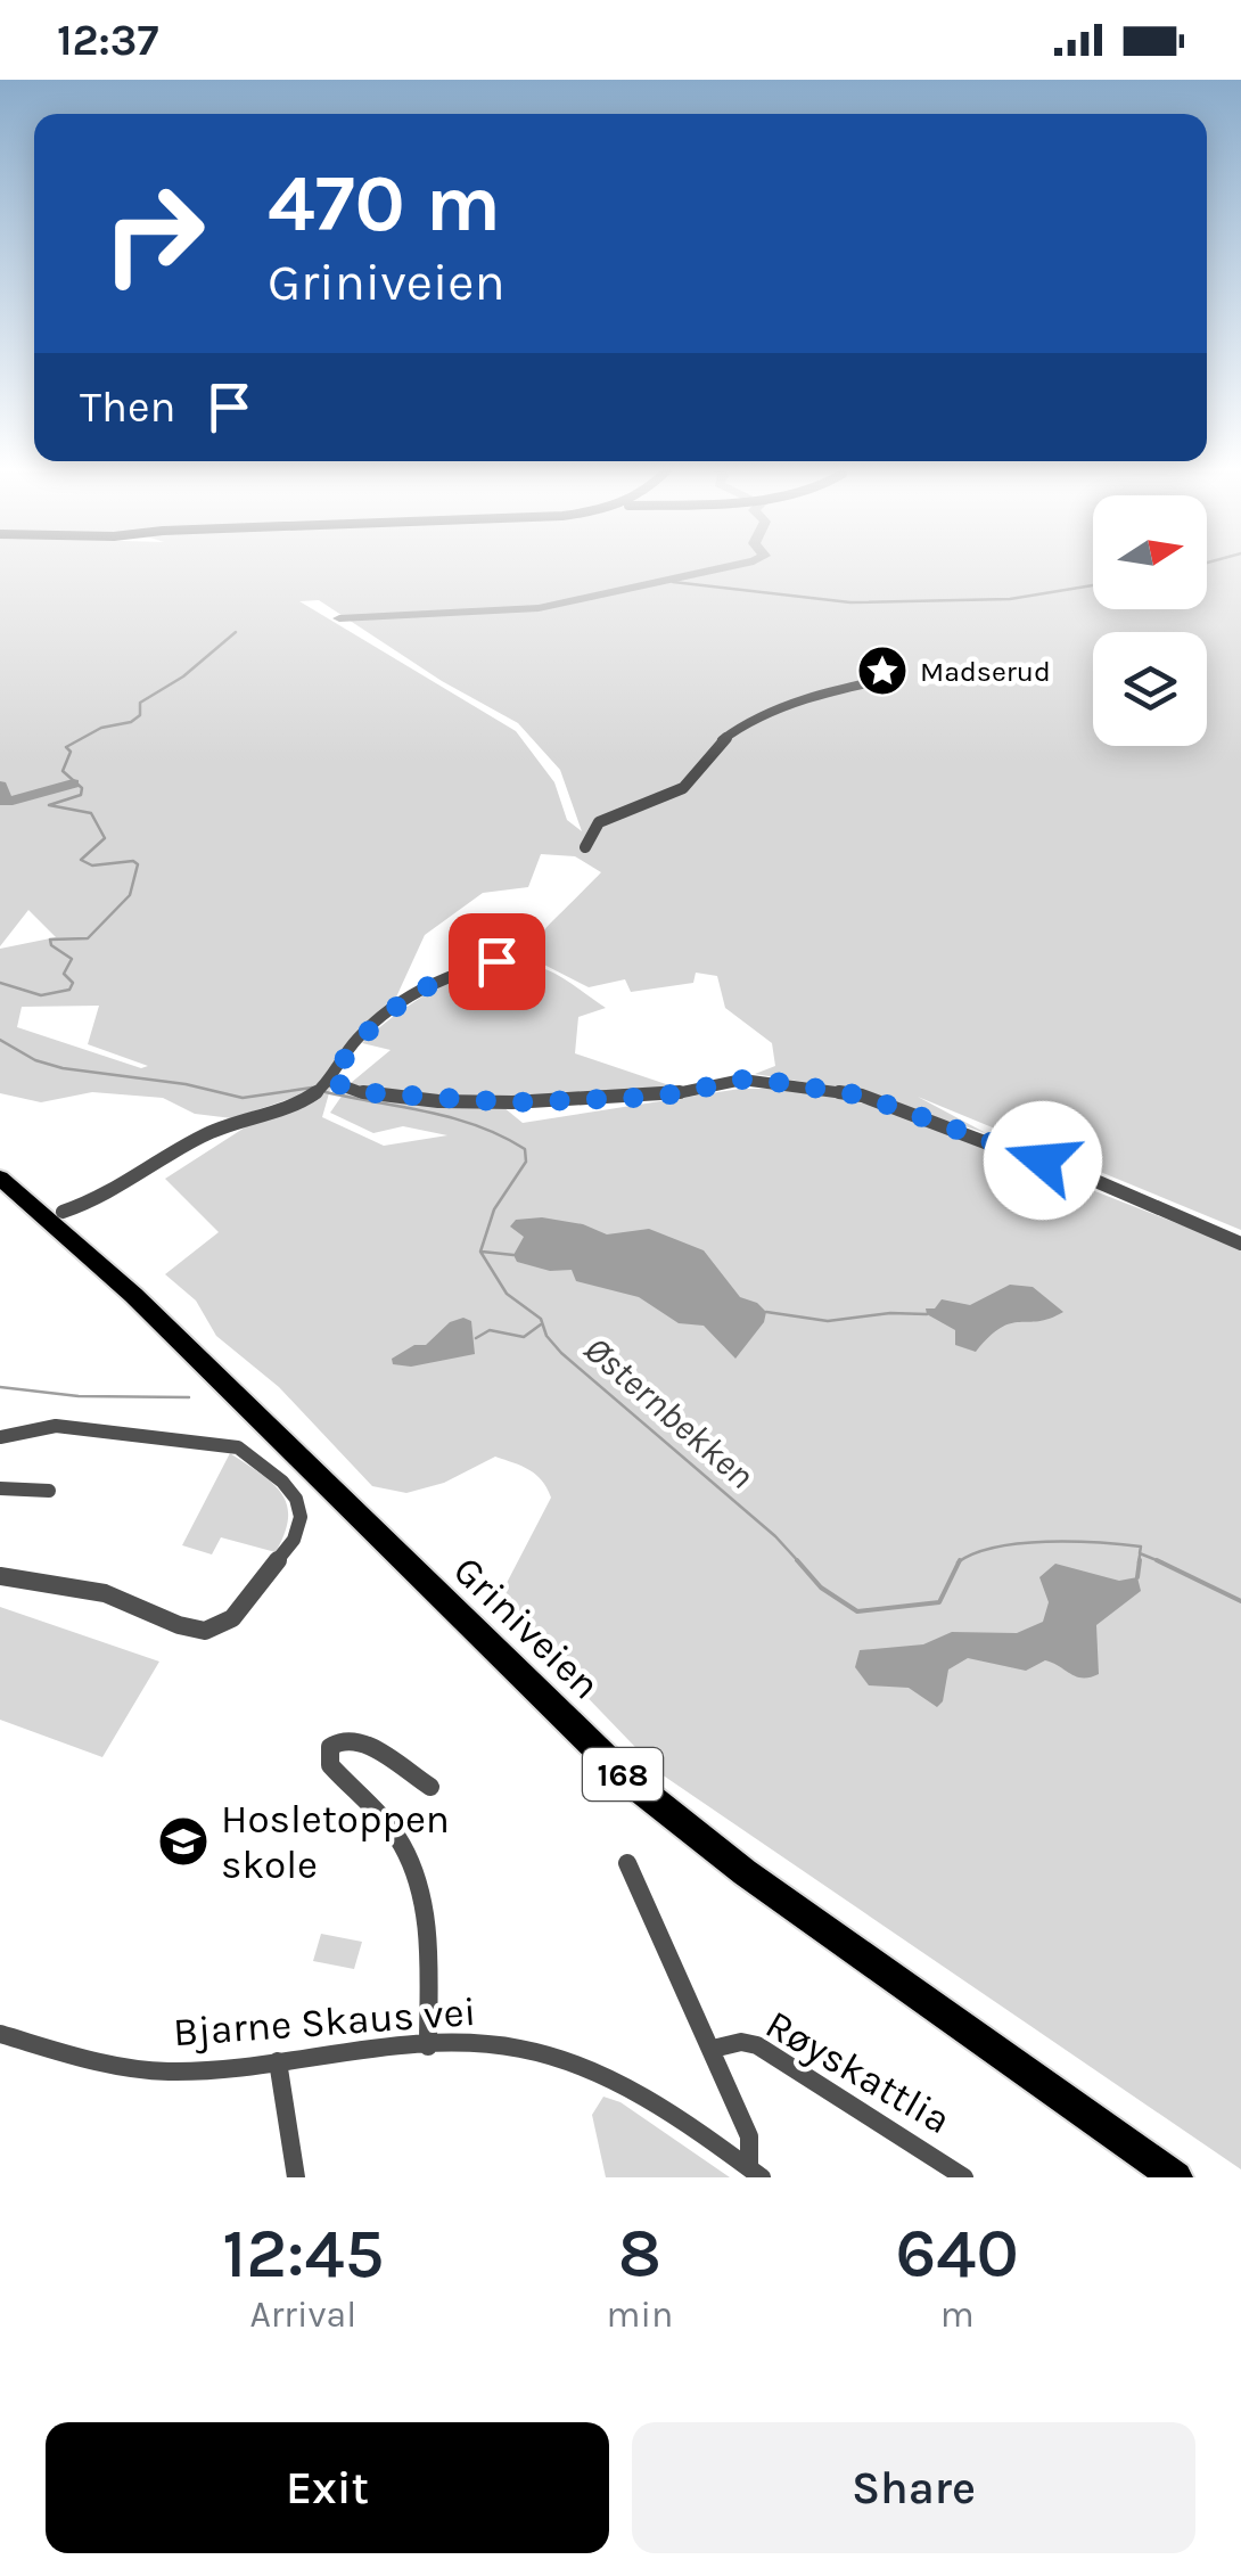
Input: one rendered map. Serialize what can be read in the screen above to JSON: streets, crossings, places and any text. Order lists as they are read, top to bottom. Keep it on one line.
{"streets":{"main road":["Griniveien","168"],"street":["Bjarne Skaus vei","Røyskattlia"]},"crossings":[["Bjarne Skaus vei","Røyskattlia"]],"water":["Østernbekken"],"places":{"place":["Madserud"],"school or university":["Hosletoppen skole"]},"north":"right","page":{"status":"12:37","turn":["470 m","Griniveien"],"then":"Then","eta":["12:45","Arrival","8","min","640","m"],"buttons":["Exit","Share"]}}
